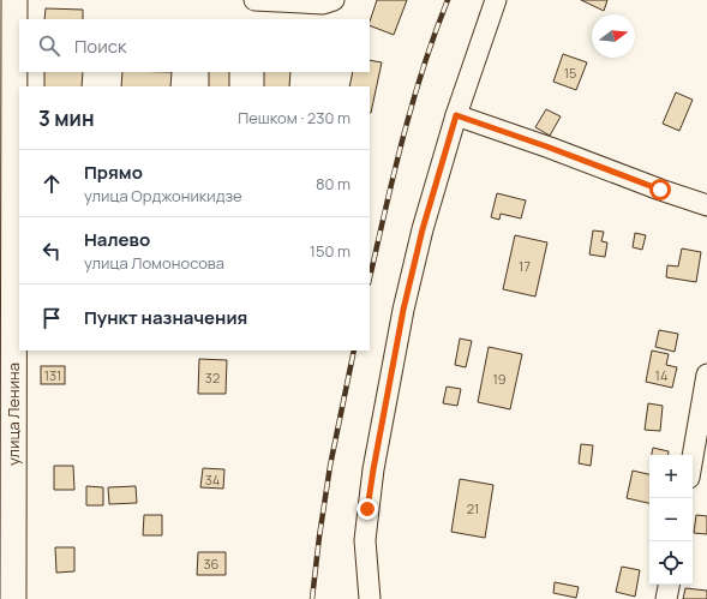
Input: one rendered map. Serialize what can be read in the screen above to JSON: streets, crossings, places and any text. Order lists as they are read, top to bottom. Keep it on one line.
{"streets":{"main road":["улица Ленина"]},"house_numbers":["15","17","131","14","32","19","34","21","36"],"north":"right","page":{"search":"Поиск","heading":["3 мин","Пешком · 230 m"],"list":[["Прямо","улица Орджоникидзе","80 m"],["Налево","улица Ломоносова","150 m"],"Пункт назначения"],"map_buttons":["+","−"]}}
